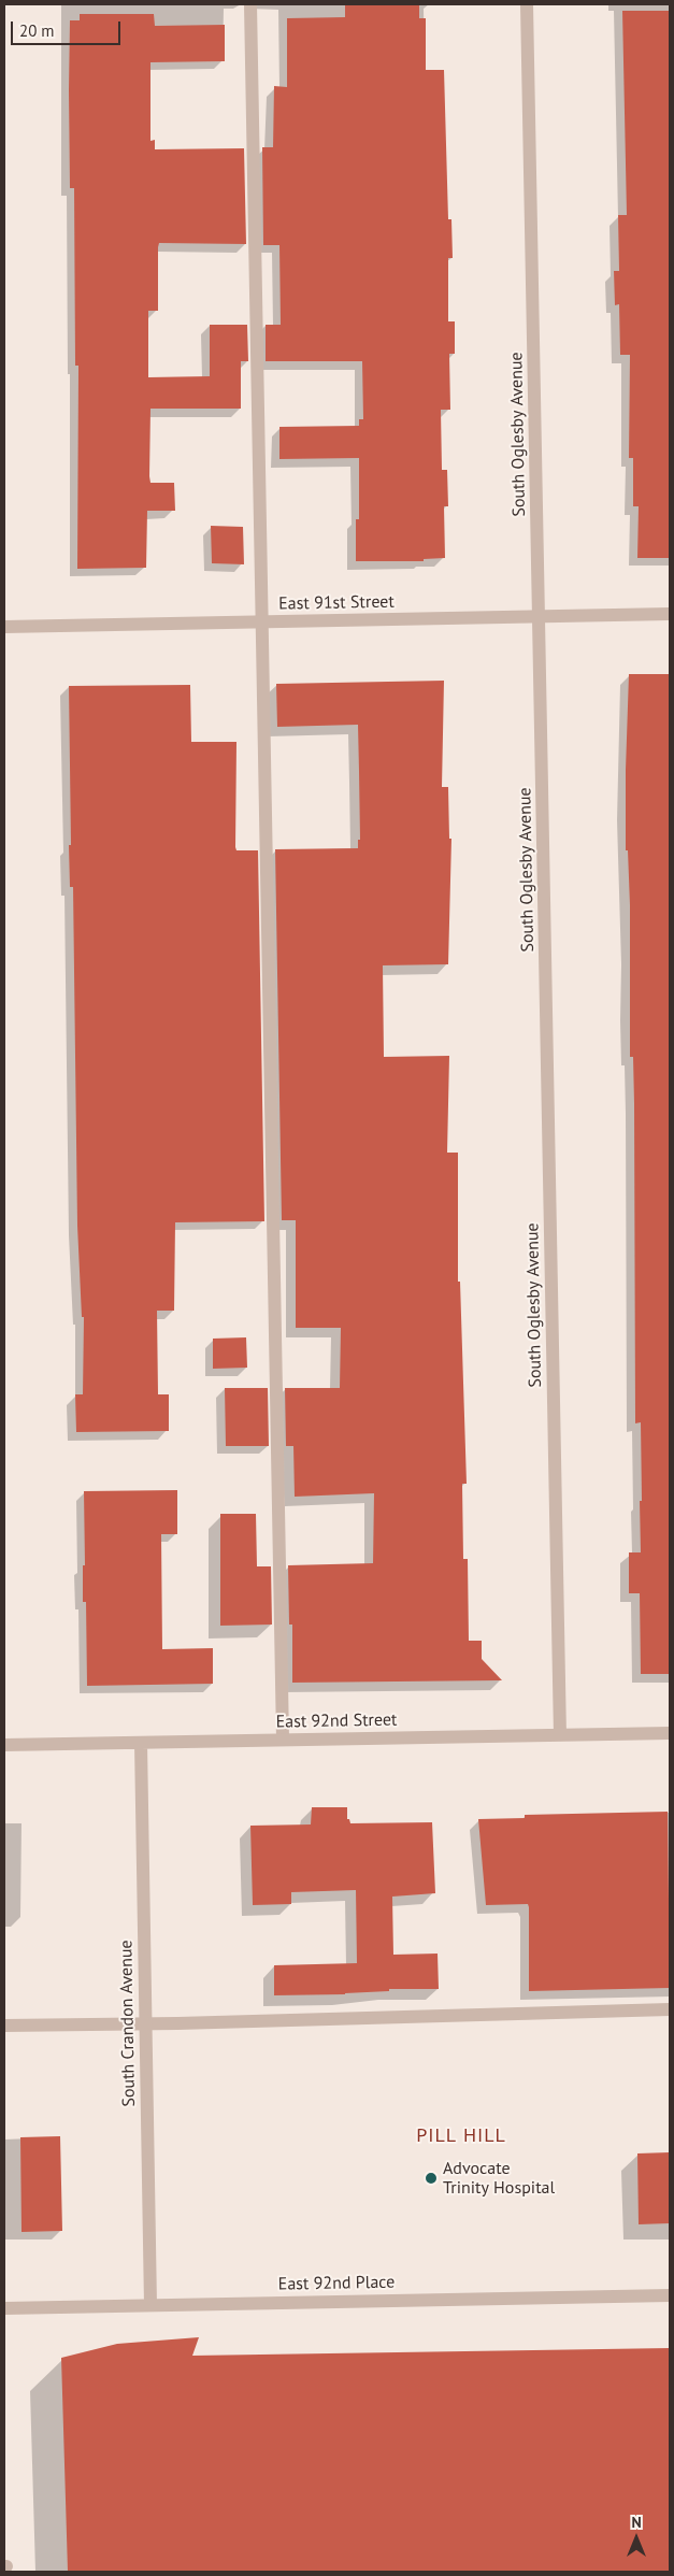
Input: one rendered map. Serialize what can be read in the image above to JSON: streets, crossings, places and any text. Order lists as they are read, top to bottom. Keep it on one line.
{"streets":{"street":["South Oglesby Avenue","East 91st Street","East 92nd Street","South Crandon Avenue","East 92nd Place"]},"crossings":[["South Oglesby Avenue","East 91st Street"],["South Oglesby Avenue","East 92nd Street"],["East 92nd Street","South Crandon Avenue"],["South Crandon Avenue","East 92nd Place"]],"districts":["PILL HILL"],"places":["Advocate Trinity Hospital"],"scale_bar":"20 m","north":"top"}
